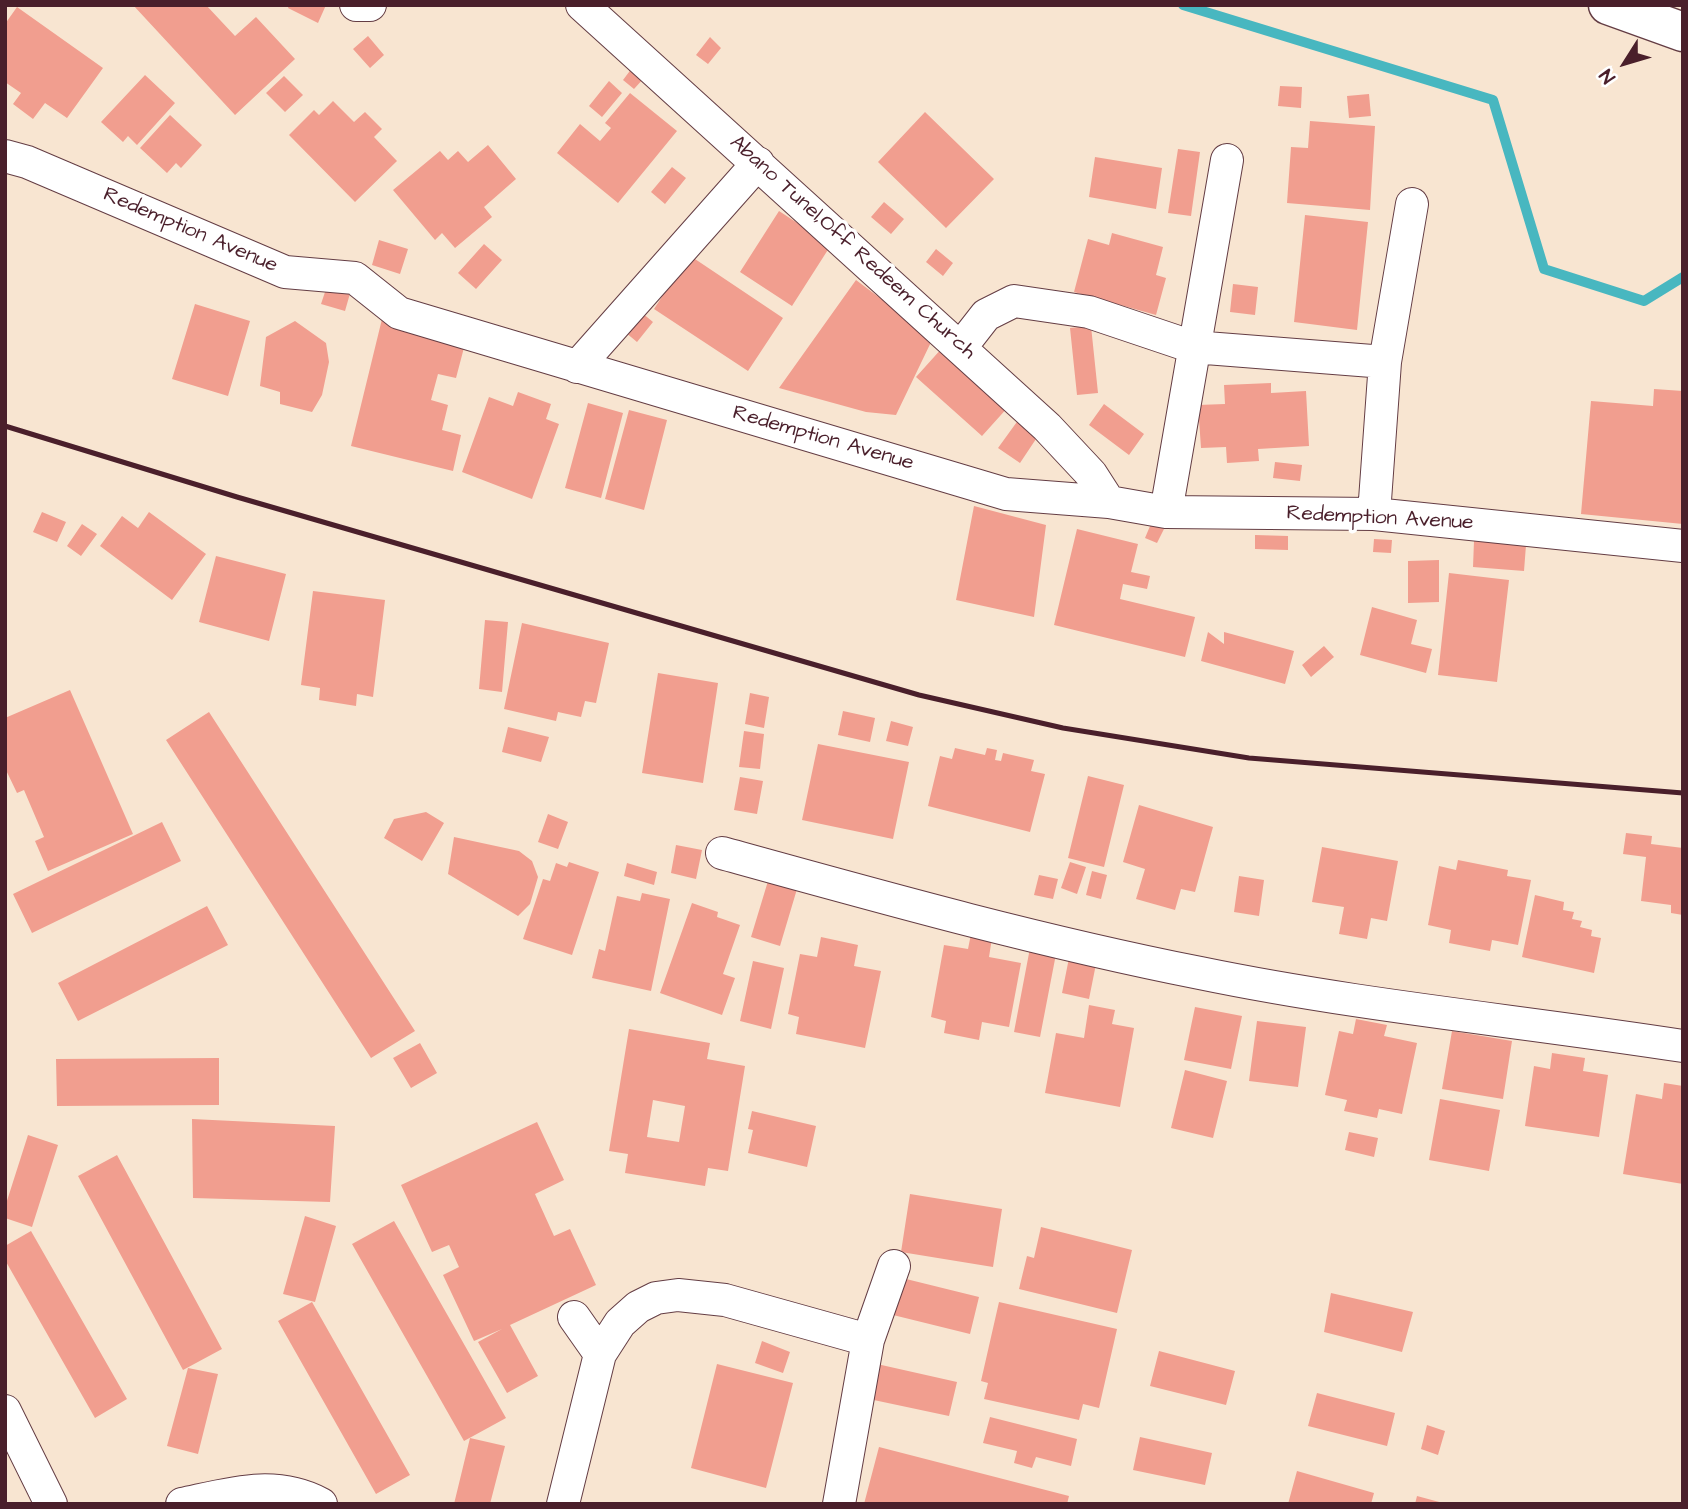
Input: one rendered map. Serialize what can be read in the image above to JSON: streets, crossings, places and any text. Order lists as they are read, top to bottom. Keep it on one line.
{"streets":{"street":["Redemption Avenue","Abano Tunel,Off Redeem Church"]},"crossings":[["Redemption Avenue","Abano Tunel,Off Redeem Church"]],"north":"bottom left"}
